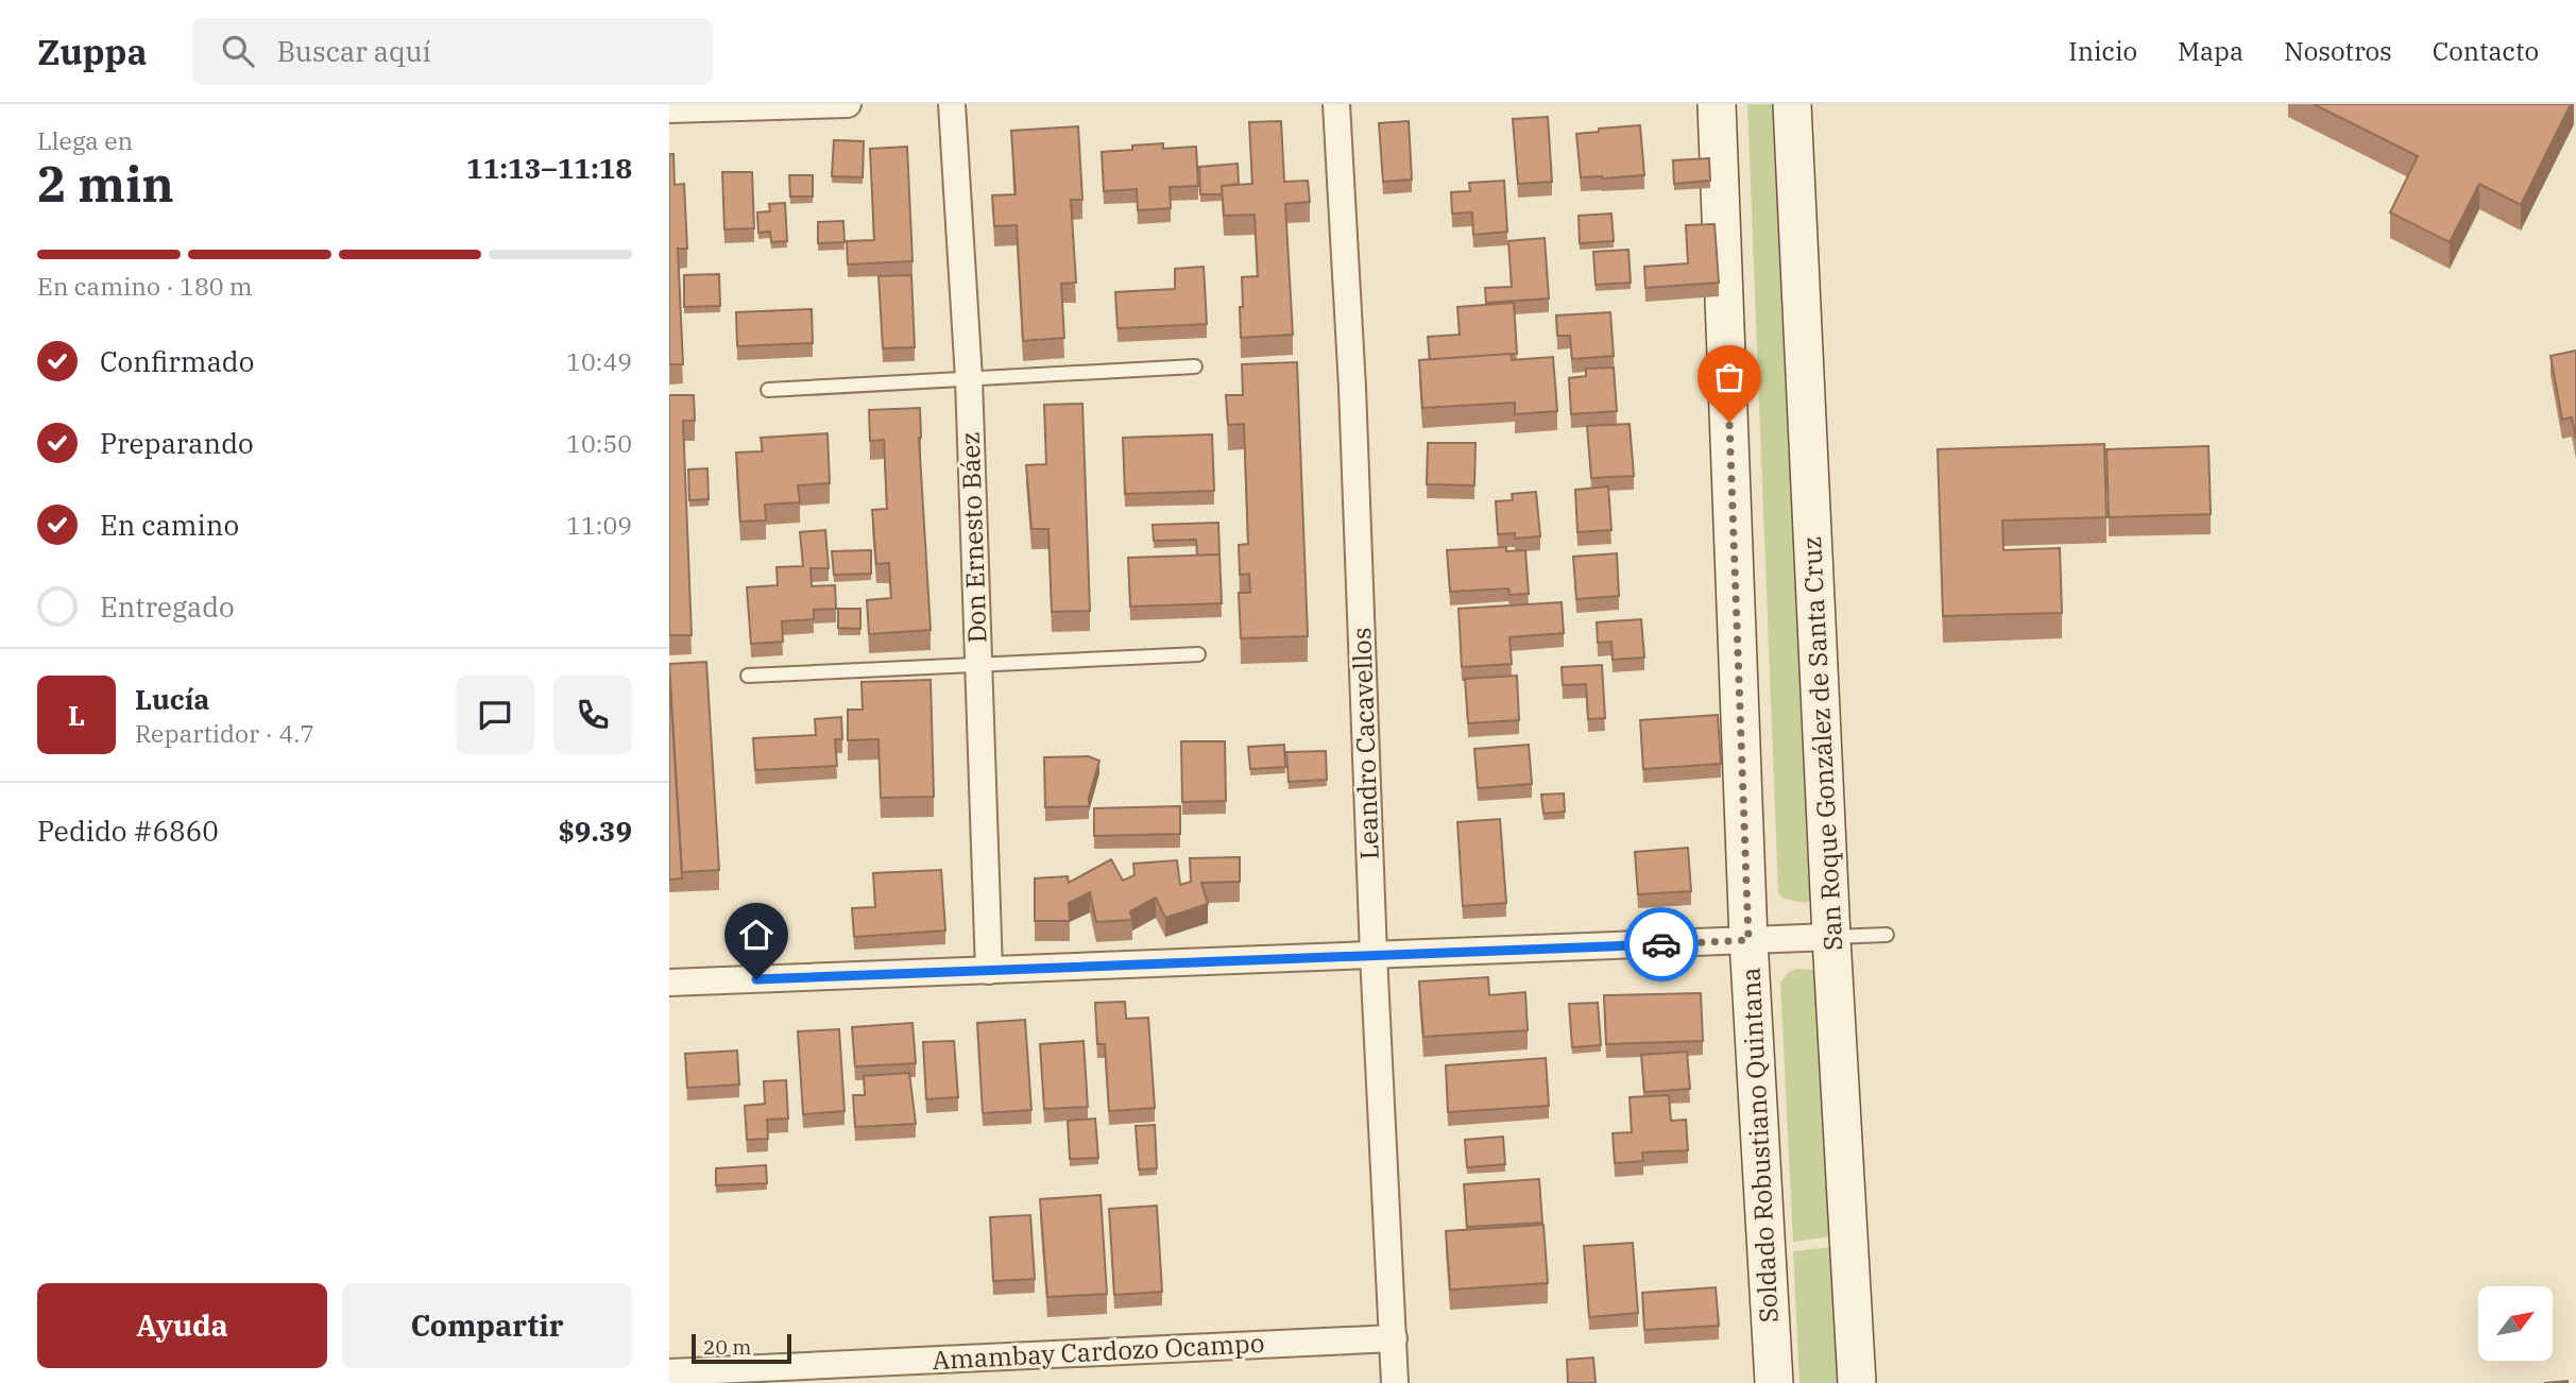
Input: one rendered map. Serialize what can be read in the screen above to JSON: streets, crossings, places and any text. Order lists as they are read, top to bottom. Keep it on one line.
{"streets":{"street":["Don Ernesto Báez","Leandro Cacavellos","San Roque González de Santa Cruz","Soldado Robustiano Quintana","Amambay Cardozo Ocampo"]},"crossings":[["Leandro Cacavellos","Amambay Cardozo Ocampo"]],"scale_bar":"20 m","north":"top right","page":{"header":"Zuppa","search":"Buscar aquí","nav":["Inicio","Mapa","Nosotros","Contacto"],"heading":["2 min","Llega en","11:13–11:18"],"panel":["Lucía","Repartidor · 4.7","Pedido #6860","$9.39"],"bar":"En camino · 180 m","list":[["Confirmado","10:49"],["Preparando","10:50"],["En camino","11:09"],"Entregado"],"round":"L","buttons":["Ayuda","Compartir"],"scale":"20 m"}}
